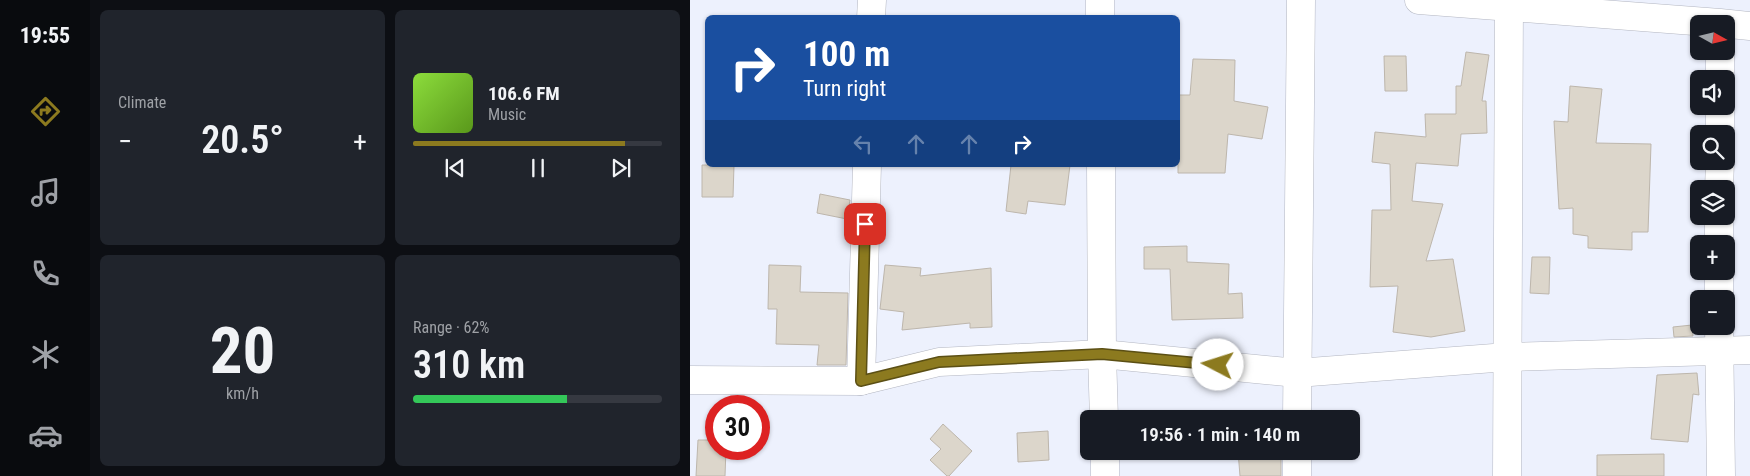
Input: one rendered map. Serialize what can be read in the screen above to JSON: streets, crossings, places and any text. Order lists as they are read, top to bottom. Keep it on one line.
{"north":"right","page":{"tabs":"19:55","tile":["Climate",["20","km/h"],["Range · 62%","310 km"]],"map_buttons":["+","−"],"turn":["100 m","Turn right"],"song":["106.6 FM","Music"],"heat":["−","20.5°","+"],"limit":"30","trip":"19:56 · 1 min · 140 m"}}
